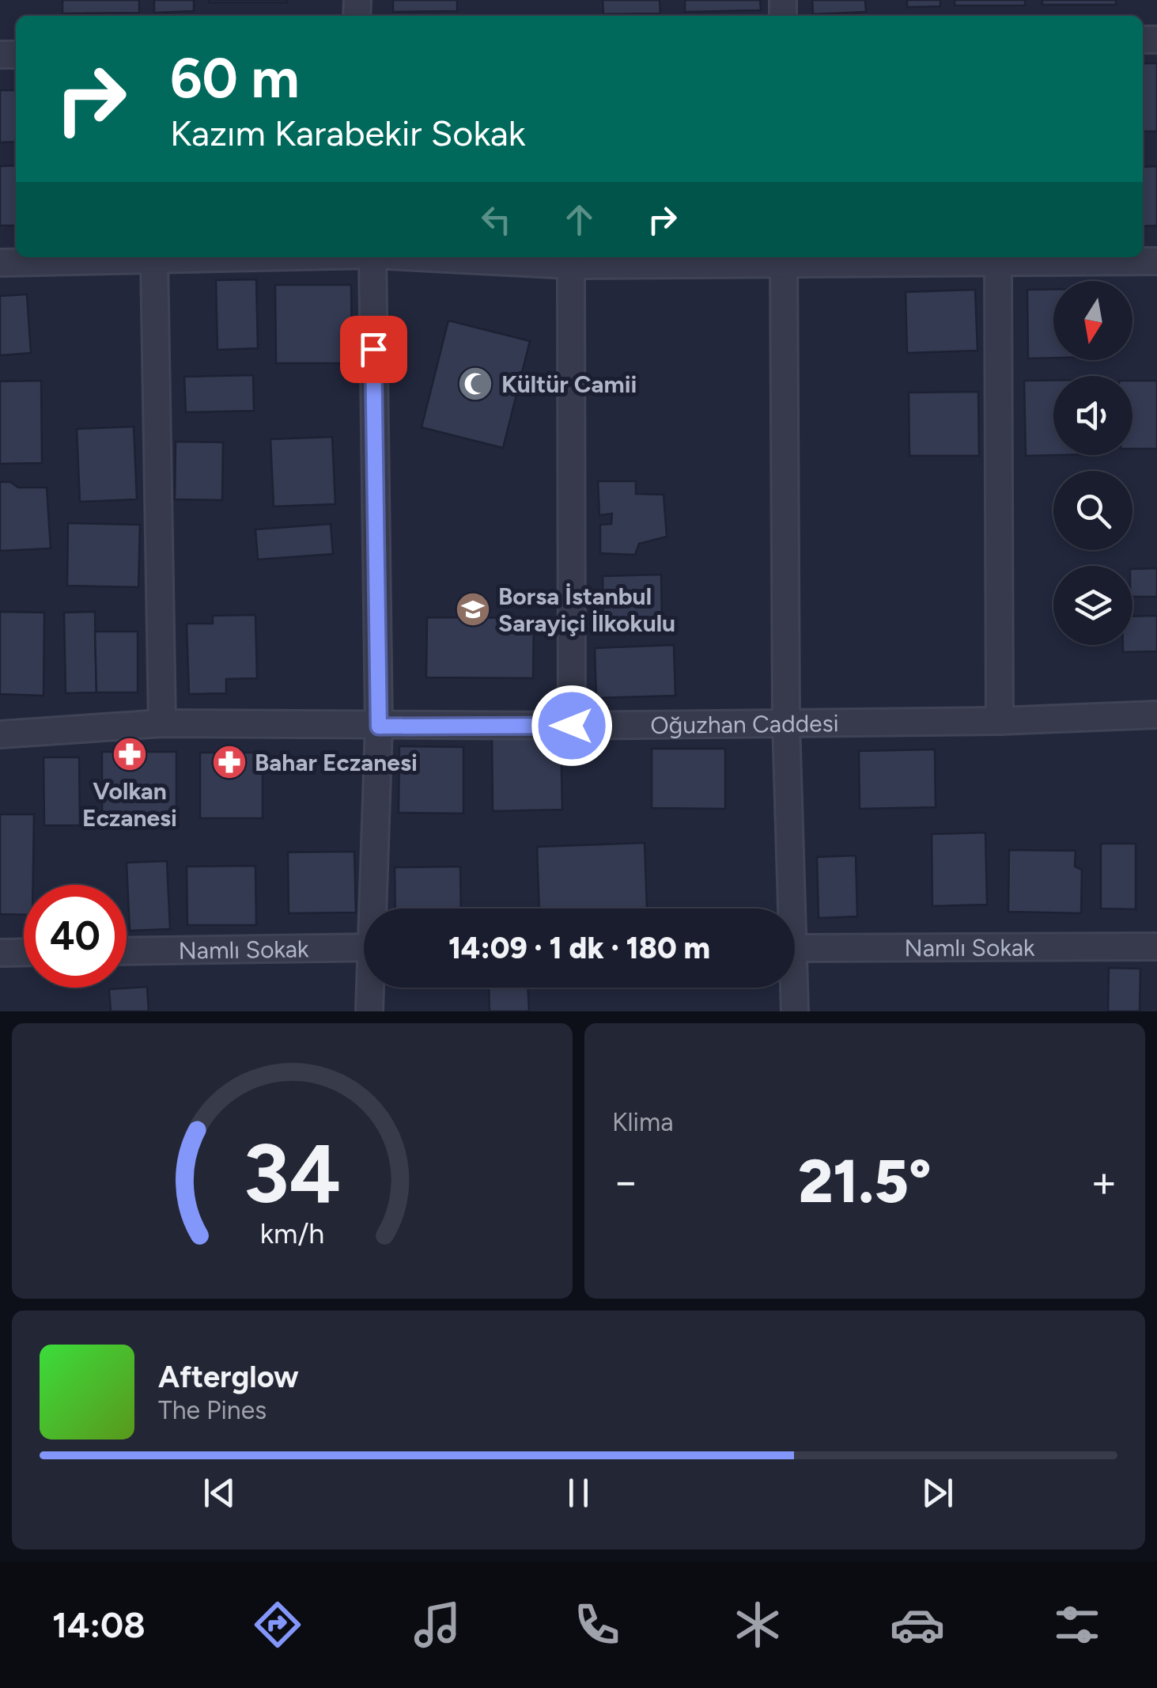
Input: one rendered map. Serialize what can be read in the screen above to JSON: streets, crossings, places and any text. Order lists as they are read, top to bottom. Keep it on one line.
{"streets":{"street":["Oğuzhan Caddesi","Namlı Sokak"]},"places":{"mosque":["Kültür Camii"],"school or university":["Borsa İstanbul Sarayiçi İlkokulu"],"pharmacy":["Volkan Eczanesi","Bahar Eczanesi"]},"north":"bottom","page":{"turn":["60 m","Kazım Karabekir Sokak"],"limit":"40","trip":"14:09 · 1 dk · 180 m","tile":"Klima","heat":["−","21.5°","+"],"song":["Afterglow","The Pines"],"tabs":"14:08","gauge":["34","km/h"]}}
